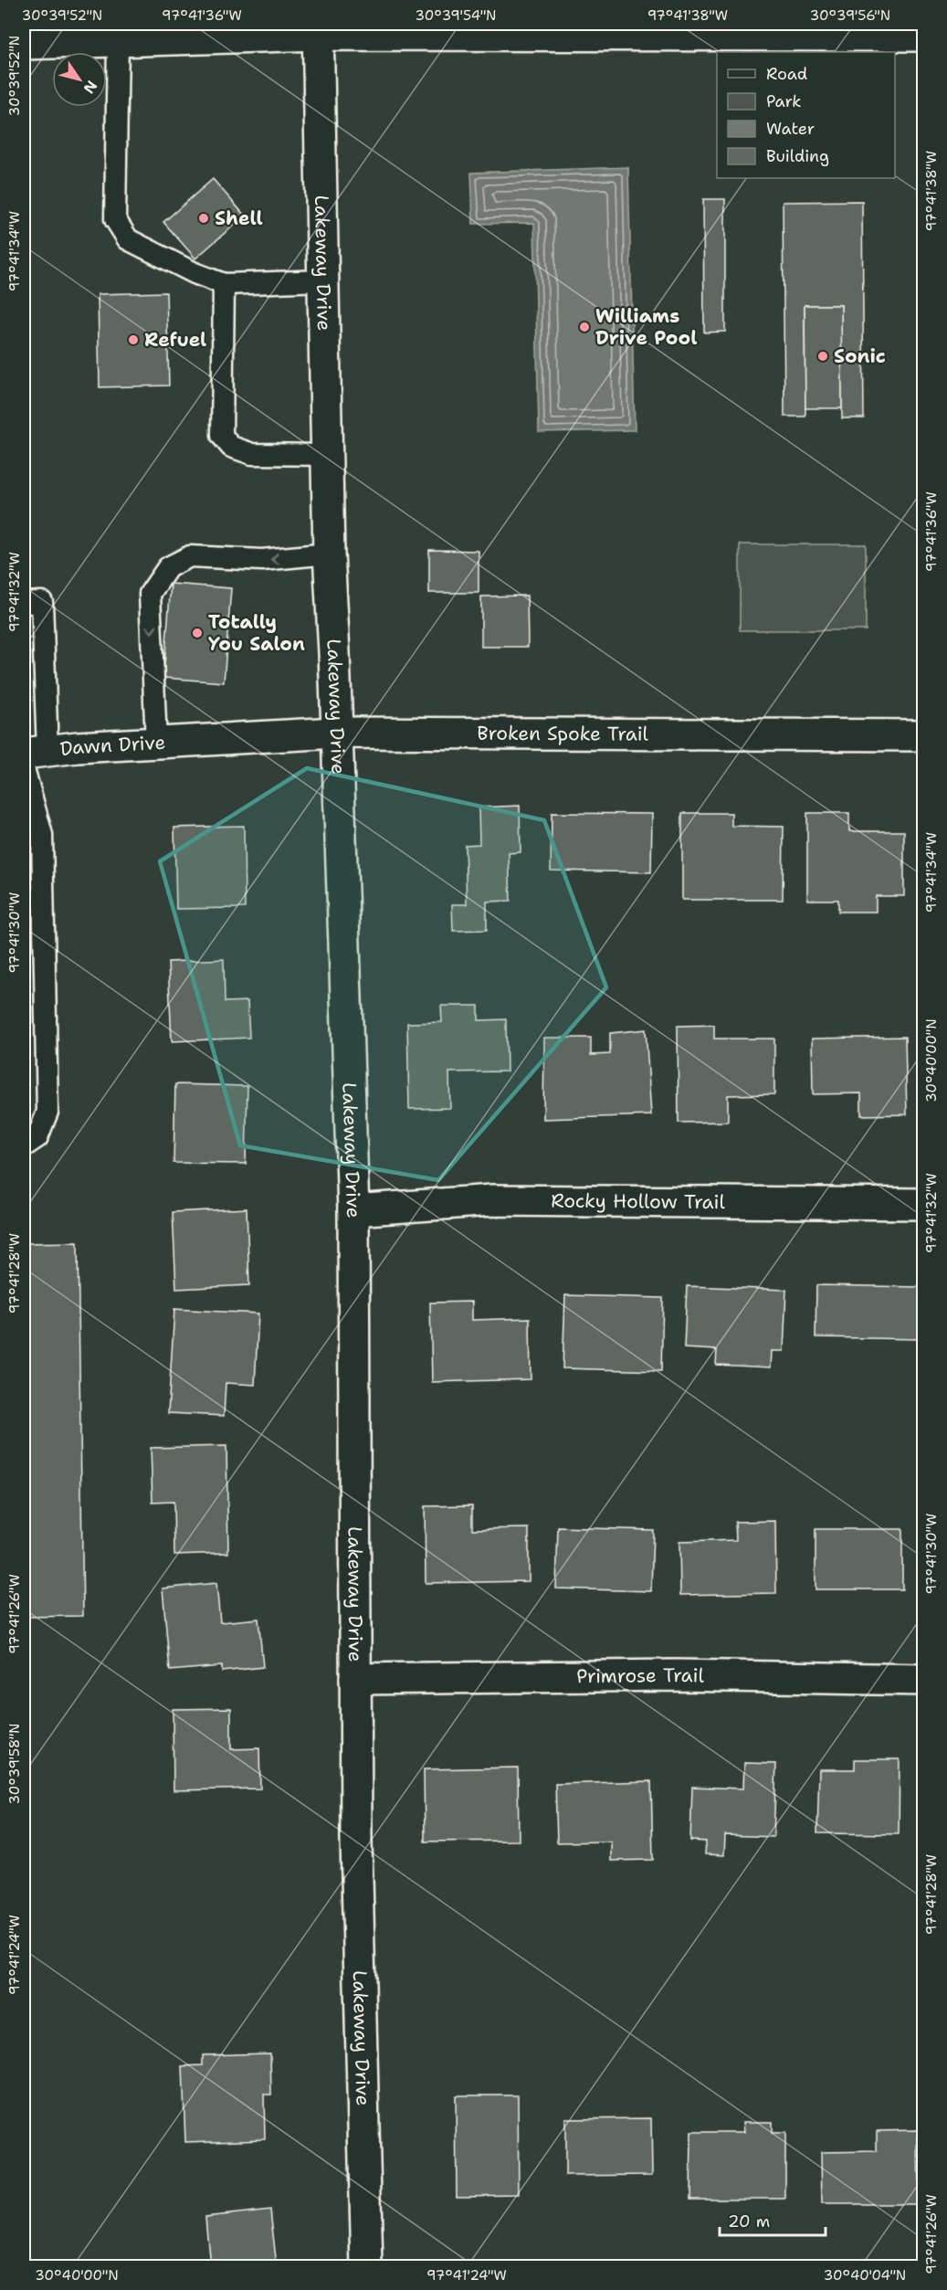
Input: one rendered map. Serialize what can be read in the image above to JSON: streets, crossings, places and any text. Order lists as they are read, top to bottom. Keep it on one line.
{"streets":{"main road":["Lakeway Drive","Broken Spoke Trail","Dawn Drive","Rocky Hollow Trail","Primrose Trail"]},"crossings":[["Lakeway Drive","Broken Spoke Trail"],["Lakeway Drive","Rocky Hollow Trail"],["Lakeway Drive","Primrose Trail"],["Broken Spoke Trail","Dawn Drive"]],"places":["Shell","Williams Drive Pool","Refuel","Sonic","Totally You Salon"],"legend":["Road","Park","Water","Building"],"scale_bar":"20 m","north":"bottom right","coordinates":["30°39'52\"N","97°41'36\"W","30°39'54\"N","97°41'38\"W","30°39'56\"N","97°41'34\"W","97°41'32\"W","97°41'30\"W","30°40'00\"N","97°41'28\"W","97°41'26\"W","30°39'58\"N","97°41'24\"W","30°40'04\"N"]}
